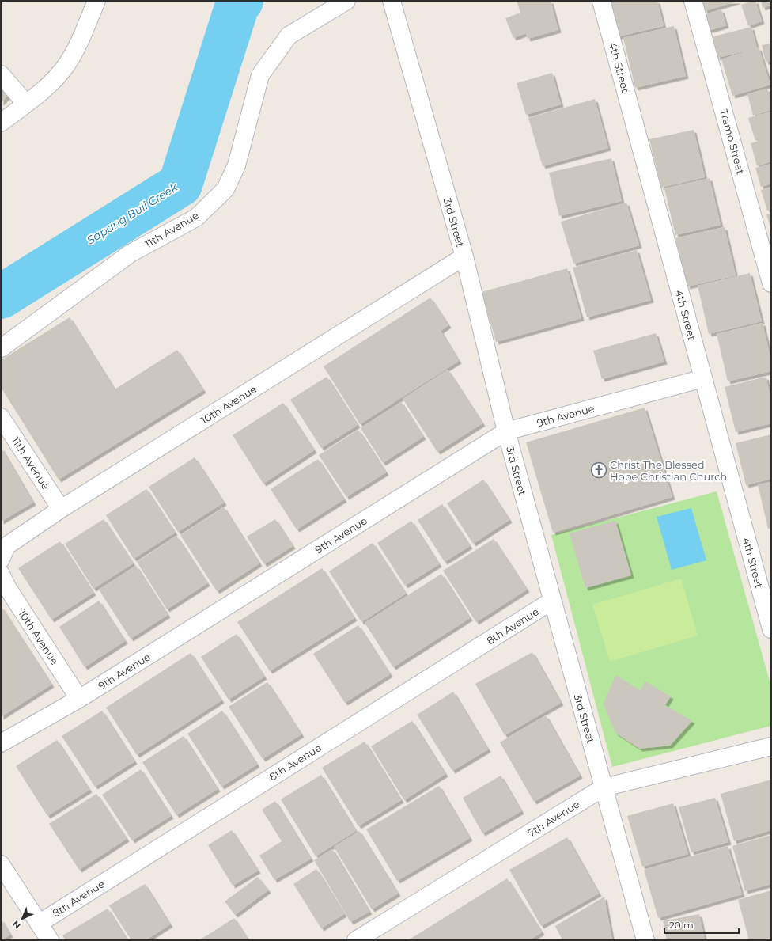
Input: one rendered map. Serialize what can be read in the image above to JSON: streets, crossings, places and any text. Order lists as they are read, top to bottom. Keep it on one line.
{"streets":{"street":["4th Street","Tramo Street","3rd Street","11th Avenue","10th Avenue","9th Avenue","8th Avenue","7th Avenue"]},"crossings":[["4th Street","9th Avenue"],["3rd Street","10th Avenue"],["3rd Street","9th Avenue"],["3rd Street","8th Avenue"],["3rd Street","7th Avenue"],["11th Avenue","10th Avenue"],["10th Avenue","9th Avenue"]],"water":["Sapang Buli Creek"],"places":{"church":["Christ The Blessed Hope Christian Church"]},"scale_bar":"20 m","north":"bottom left"}
